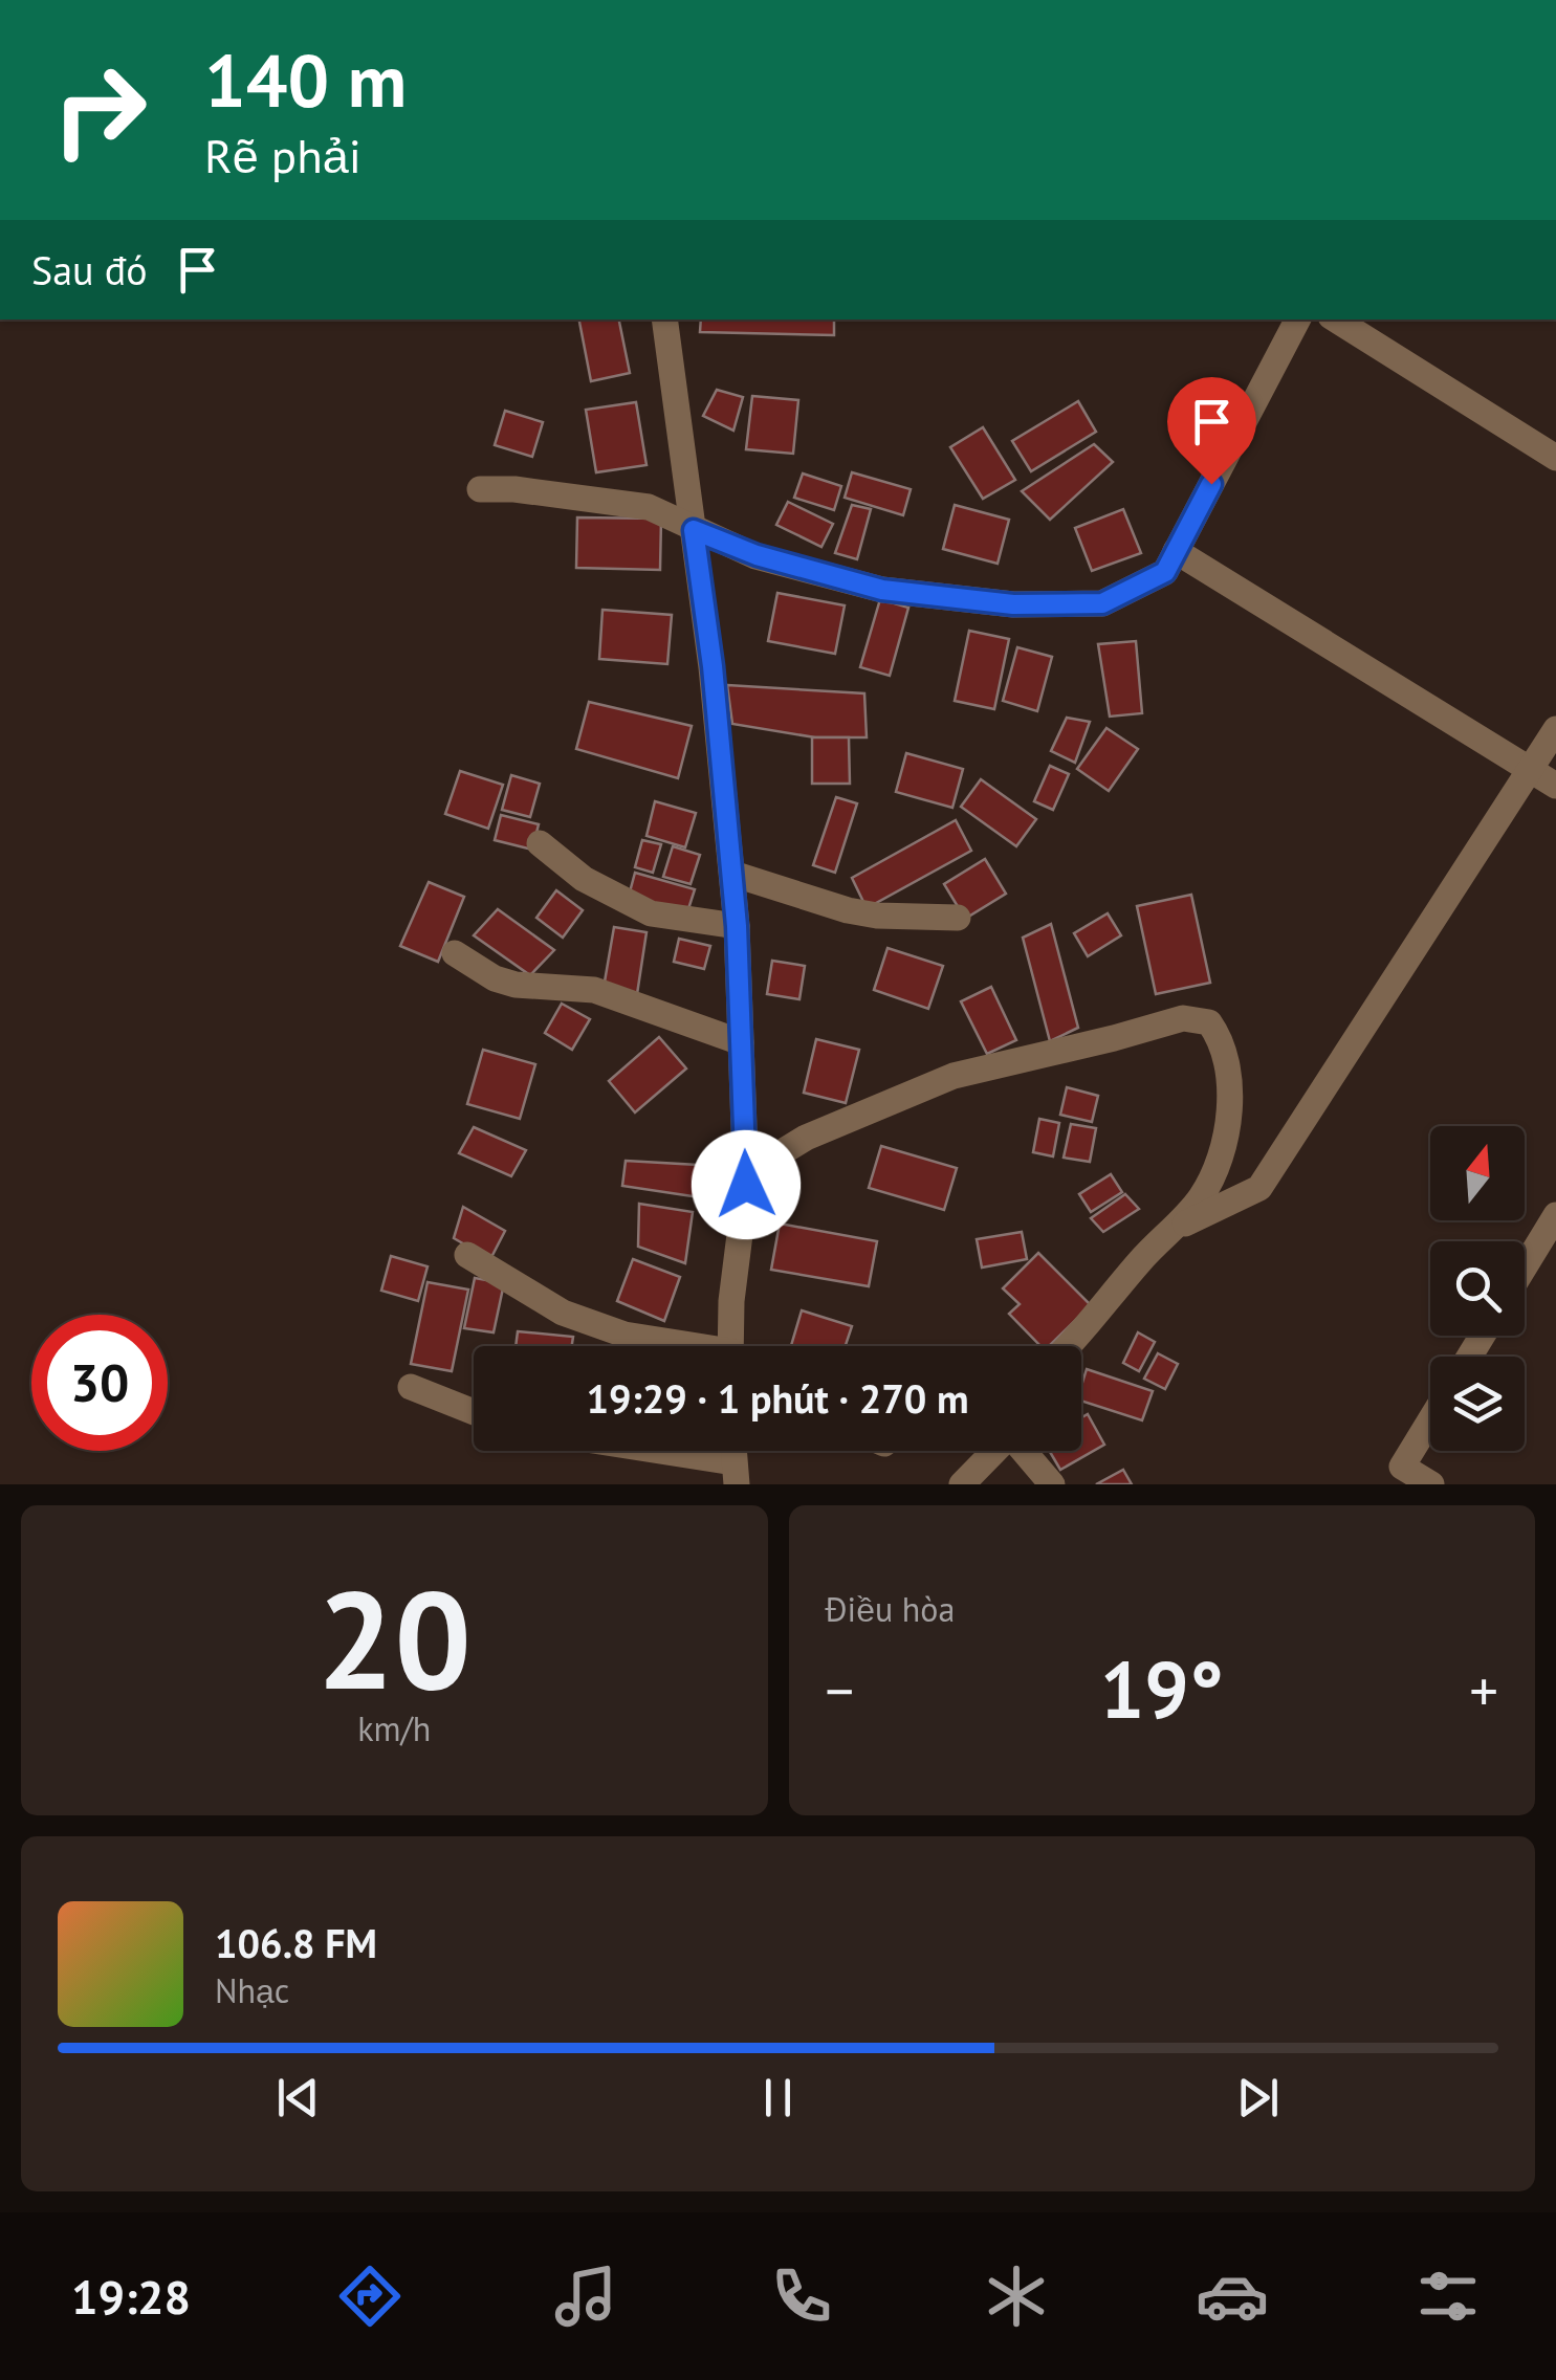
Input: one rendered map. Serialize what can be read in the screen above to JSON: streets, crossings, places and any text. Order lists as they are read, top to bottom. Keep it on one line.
{"north":"top","page":{"turn":["140 m","Rẽ phải"],"then":"Sau đó","limit":"30","trip":"19:29 · 1 phút · 270 m","tile":[["20","km/h"],"Điều hòa"],"heat":["−","19°","+"],"song":["106.8 FM","Nhạc"],"tabs":"19:28"}}
